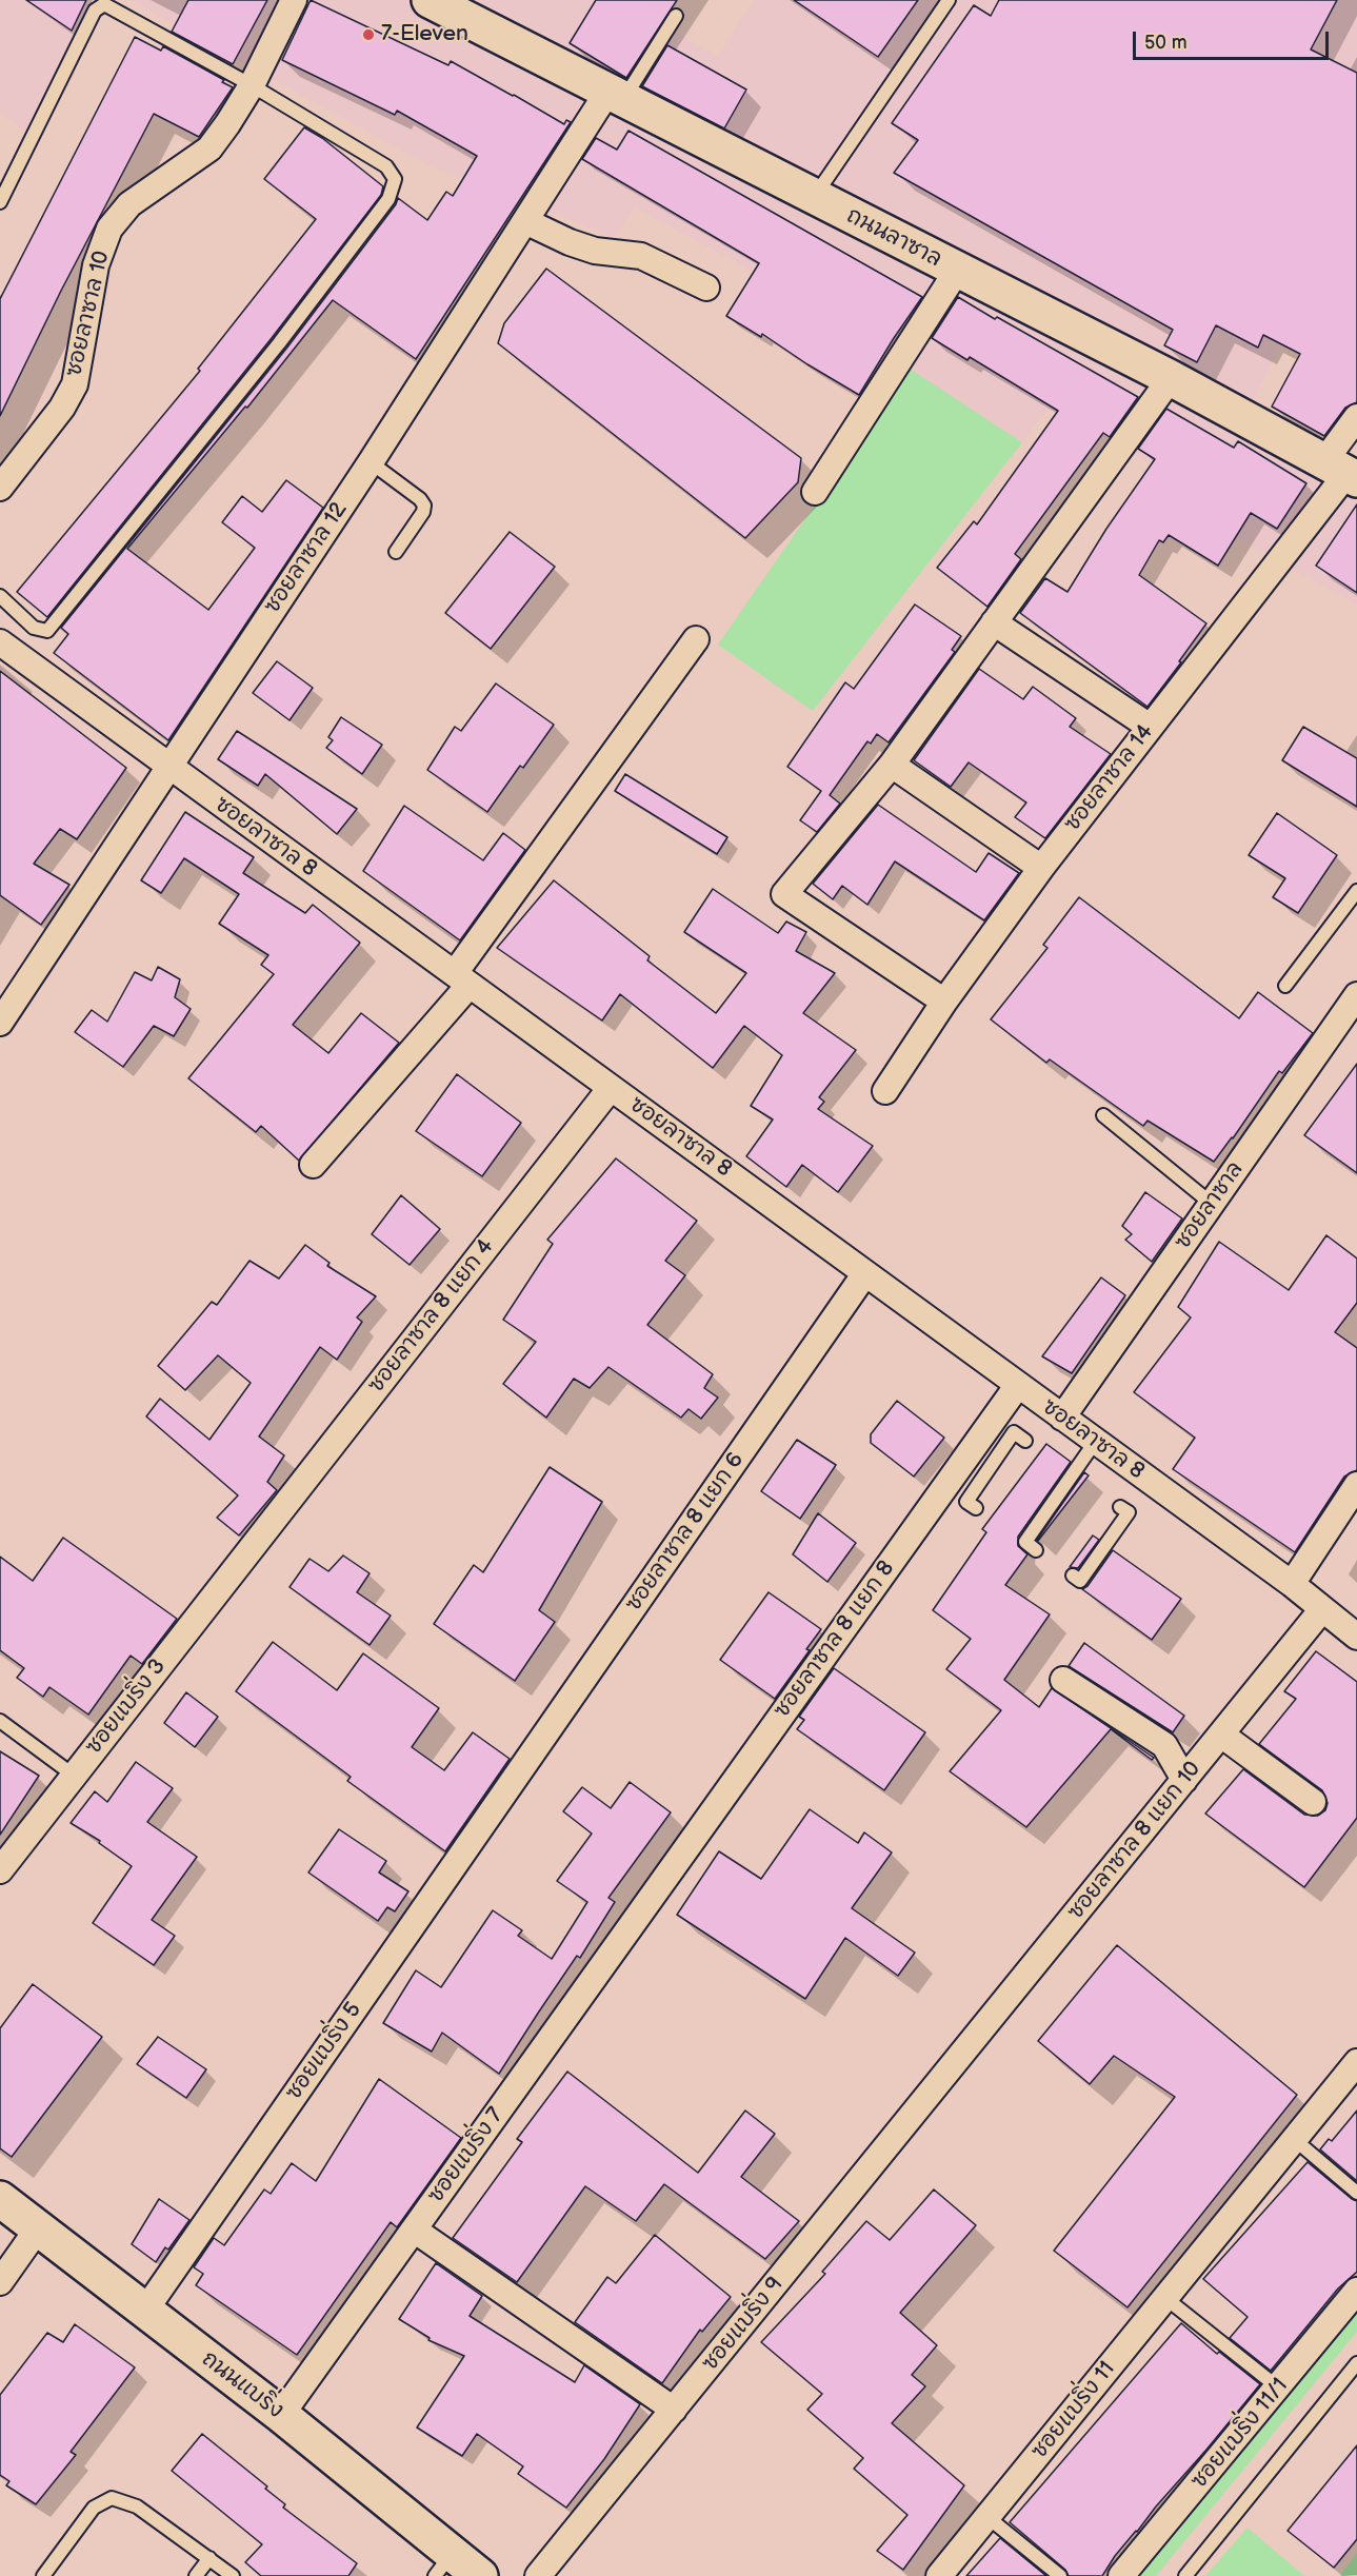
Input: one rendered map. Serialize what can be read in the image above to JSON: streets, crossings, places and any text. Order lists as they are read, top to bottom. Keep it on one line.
{"streets":{"street":["ถนนลาซาล","ซอยลาซาล 10","ซอยลาซาล 12","ซอยลาซาล 14","ซอยลาซาล 8","ซอยลาซาล","ซอยลาซาล 8 แยก 4","ซอยลาซาล 8 แยก 6","ซอยลาซาล 8 แยก 8","ซอยแบริ่ง 3","ซอยลาซาล 8 แยก 10","ซอยแบริ่ง 5","ซอยแบริ่ง 7","ซอยแบริ่ง 9","ถนนแบริ่ง","ซอยแบริ่ง 11","ซอยแบริ่ง 11/1"]},"crossings":[["ถนนลาซาล","ซอยลาซาล 12"],["ถนนลาซาล","ซอยลาซาล 14"],["ซอยลาซาล 12","ซอยลาซาล 8"],["ซอยลาซาล 8","ซอยลาซาล"],["ซอยลาซาล 8","ซอยลาซาล 8 แยก 4"],["ซอยลาซาล 8","ซอยลาซาล 8 แยก 6"],["ซอยลาซาล 8","ซอยลาซาล 8 แยก 8"],["ซอยลาซาล 8","ซอยลาซาล 8 แยก 10"],["ซอยลาซาล 8 แยก 4","ซอยแบริ่ง 3"],["ซอยลาซาล 8 แยก 6","ซอยแบริ่ง 5"],["ซอยลาซาล 8 แยก 8","ซอยแบริ่ง 7"],["ซอยลาซาล 8 แยก 10","ซอยแบริ่ง 9"],["ซอยแบริ่ง 5","ถนนแบริ่ง"],["ซอยแบริ่ง 7","ถนนแบริ่ง"]],"places":["7-Eleven"],"scale_bar":"50 m"}
